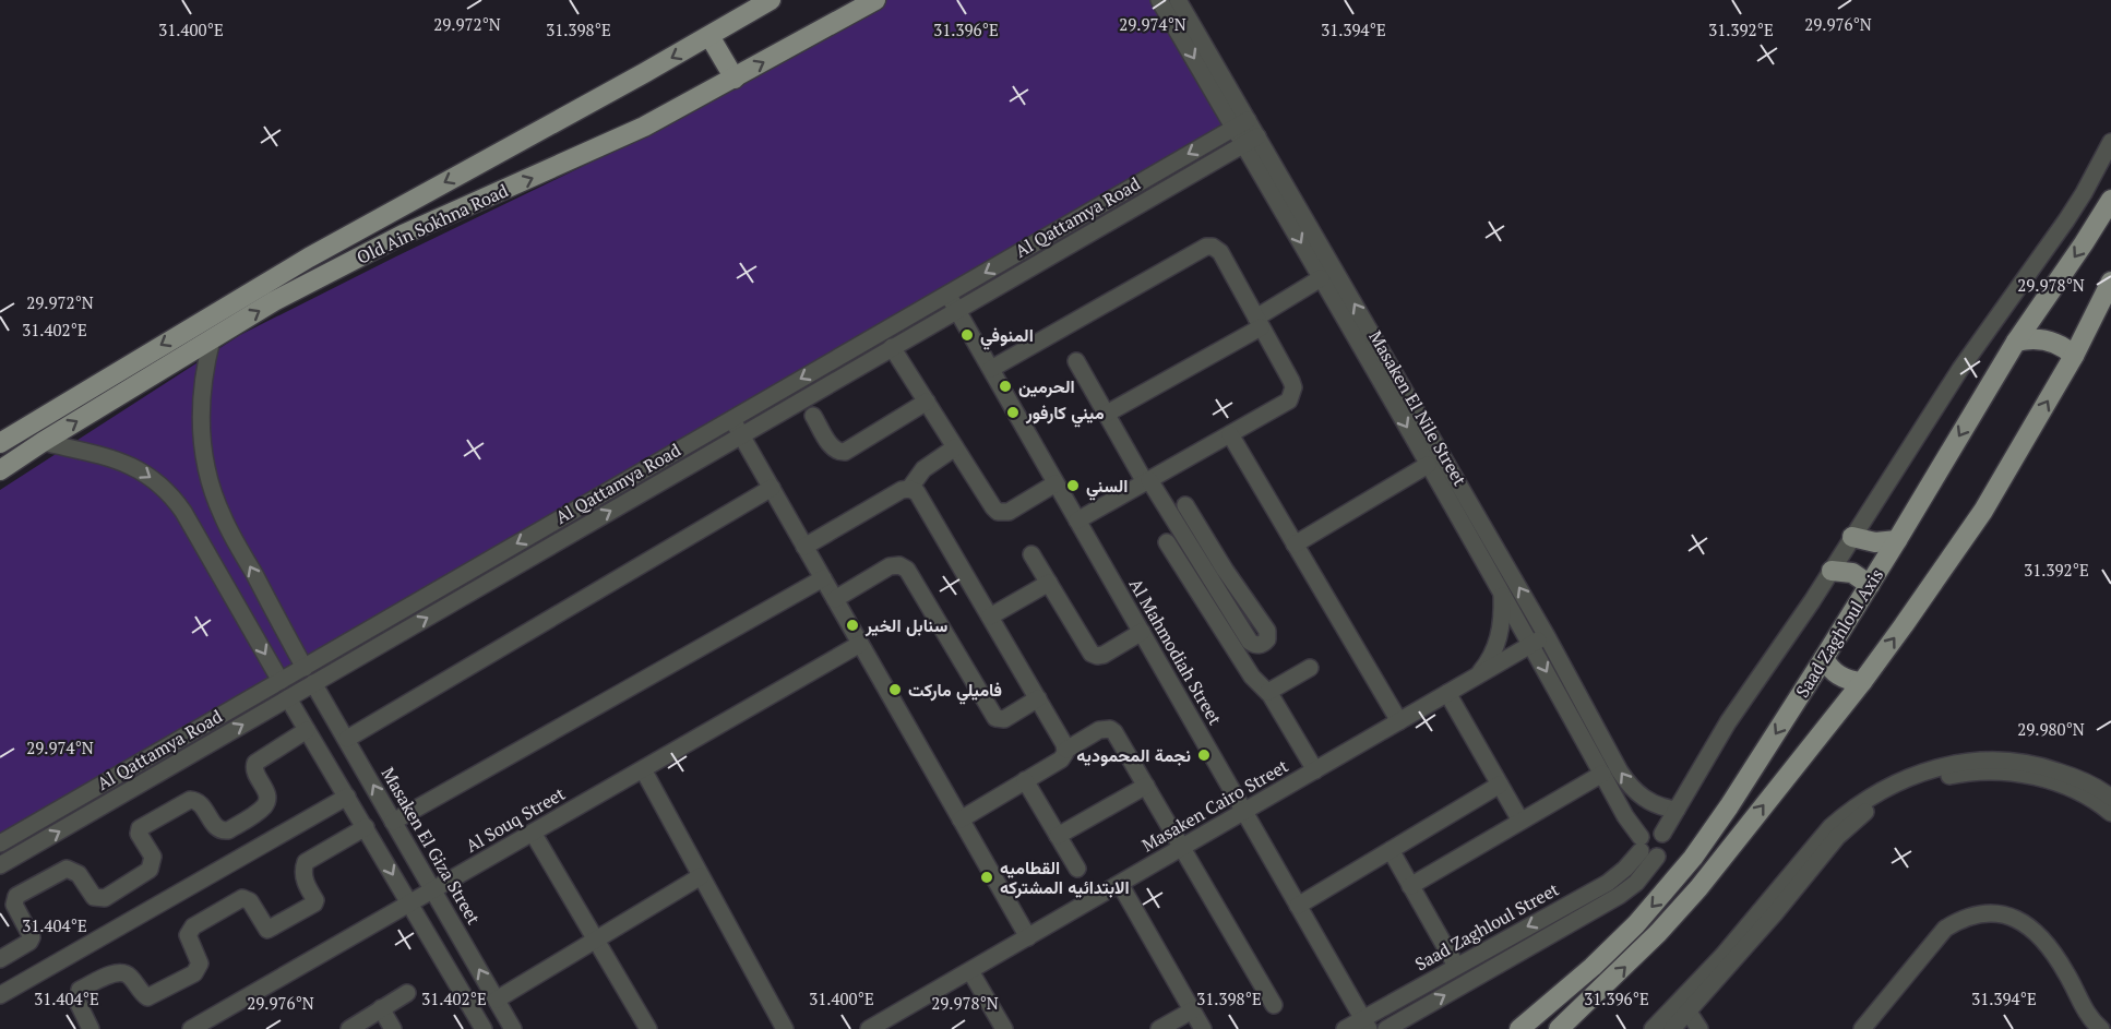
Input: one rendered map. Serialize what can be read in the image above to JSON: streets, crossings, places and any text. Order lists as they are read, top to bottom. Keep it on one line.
{"streets":{"main road":["Old Ain Sokhna Road","Saad Zaghloul Axis"],"street":["Al Qattamya Road","Masaken El Nile Street","Al Mahmodiah Street","Masaken Cairo Street","Al Souq Street","Masaken El Giza Street","Saad Zaghloul Street"]},"crossings":[["Al Qattamya Road","Masaken El Nile Street"],["Al Qattamya Road","Al Mahmodiah Street"],["Al Qattamya Road","Masaken El Giza Street"],["Masaken El Nile Street","Masaken Cairo Street"],["Masaken El Nile Street","Saad Zaghloul Street"],["Al Mahmodiah Street","Masaken Cairo Street"],["Al Mahmodiah Street","Saad Zaghloul Street"],["Al Souq Street","Masaken El Giza Street"]],"places":["المنوفي","الحرمين","ميني كارفور","السني","سنابل الخير","فاميلي ماركت","نجمة المحموديه","القطاميه الابتدائيه المشتركه"],"coordinates":["29.972°N","29.976°N","29.974°N","31.400°E","31.398°E","31.396°E","31.394°E","31.392°E","29.978°N","31.402°E","29.980°N","31.404°E"]}
